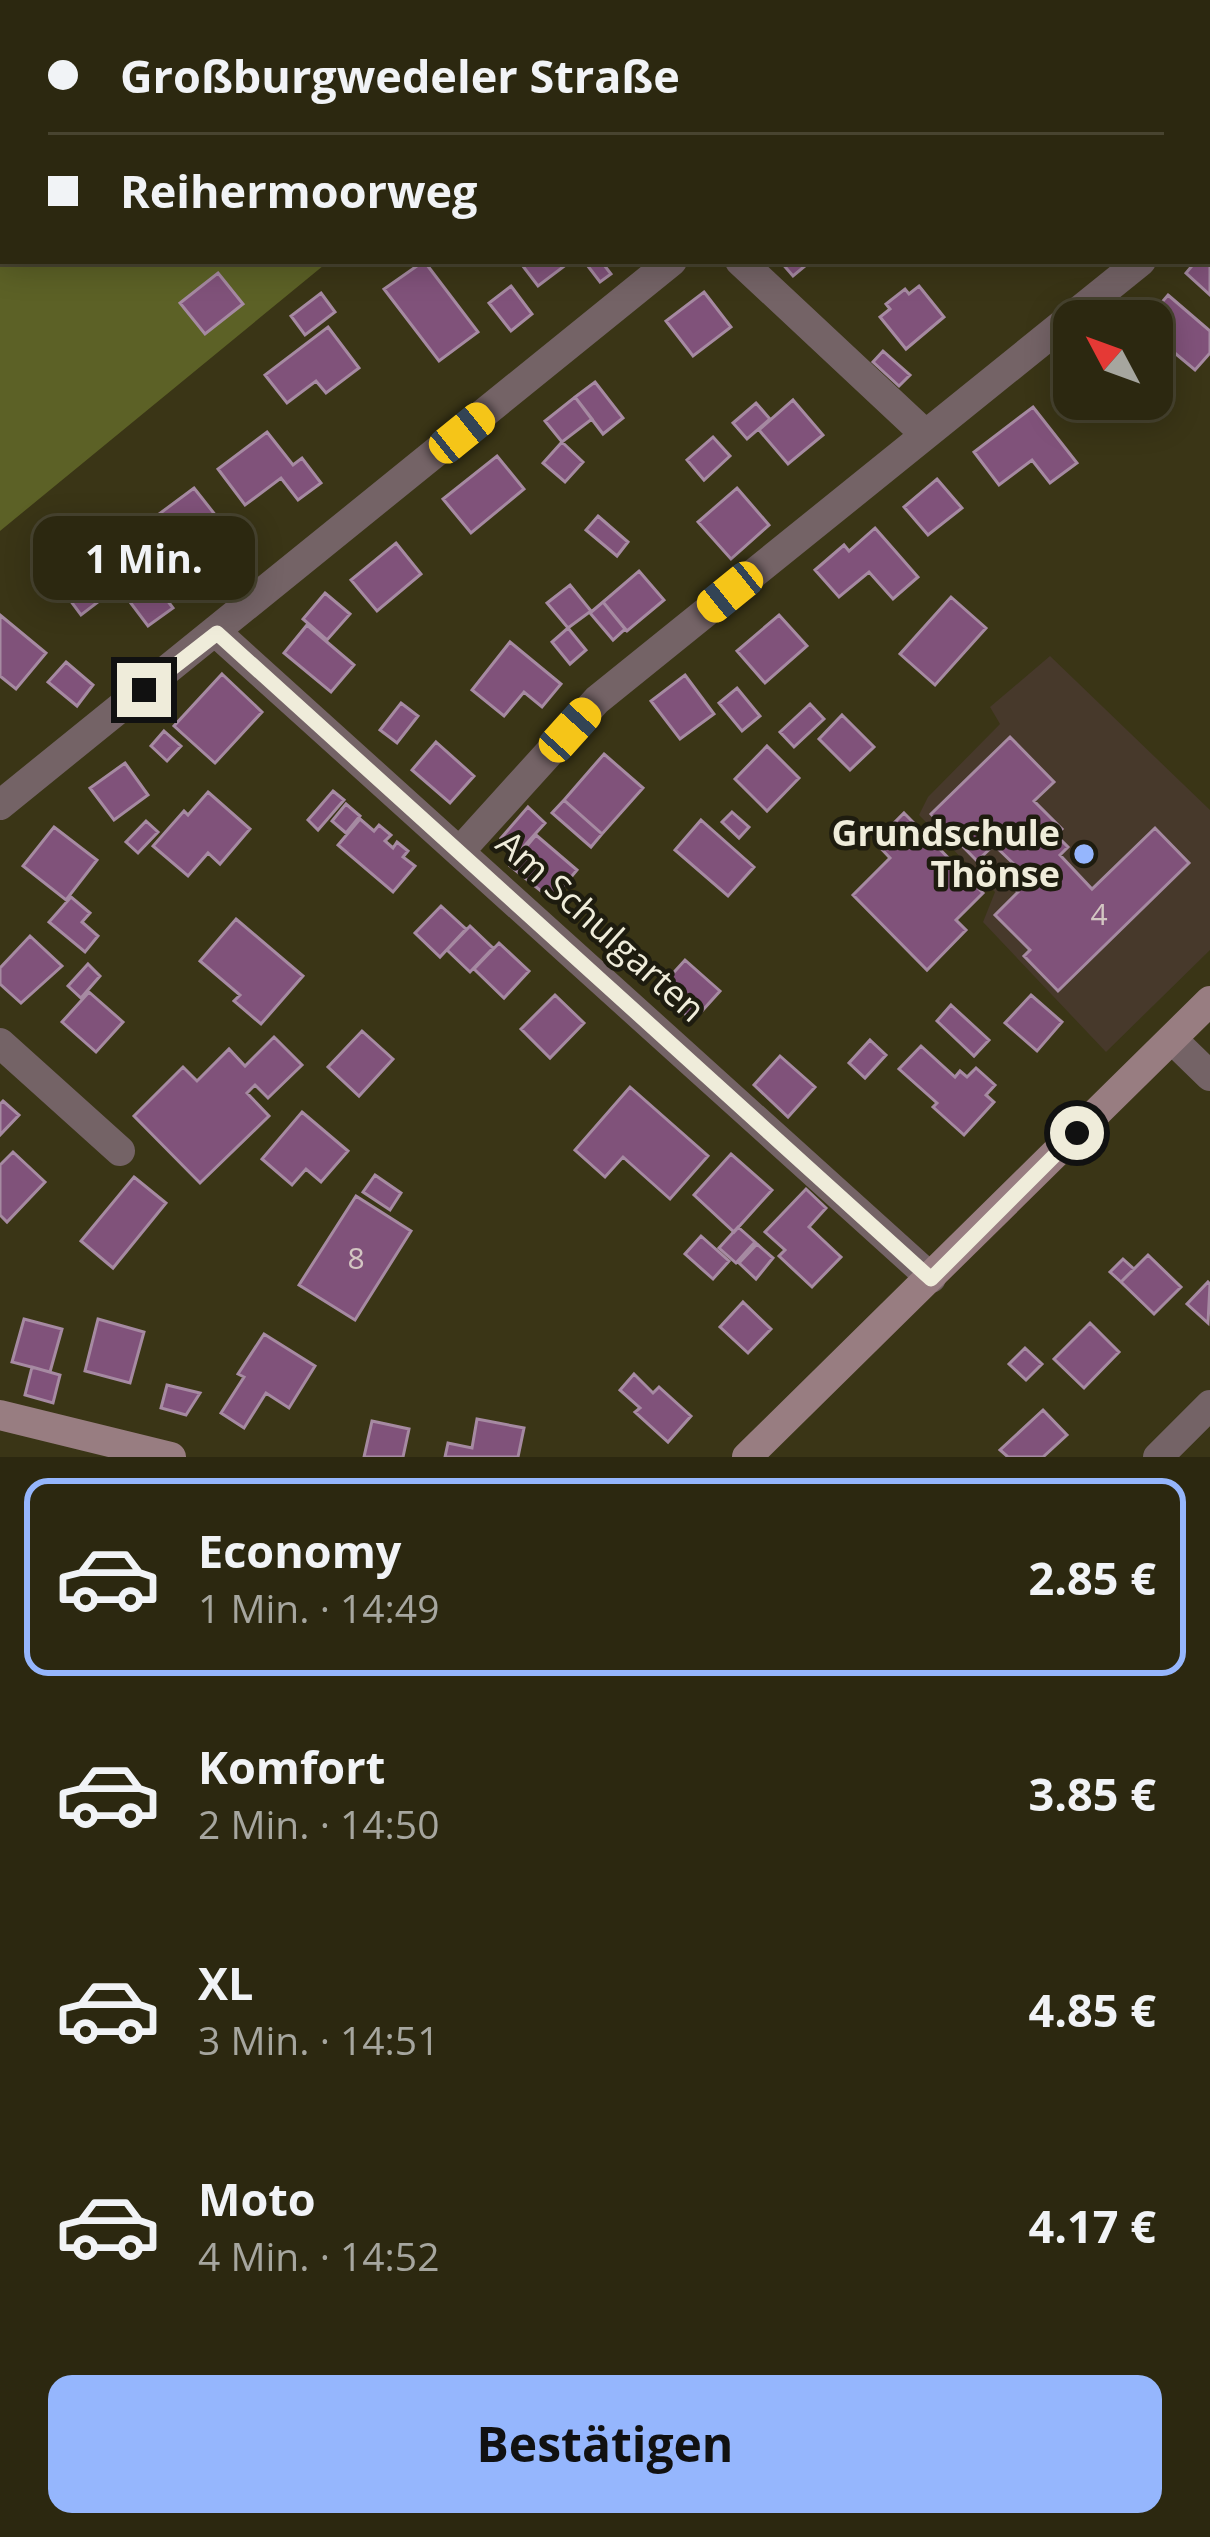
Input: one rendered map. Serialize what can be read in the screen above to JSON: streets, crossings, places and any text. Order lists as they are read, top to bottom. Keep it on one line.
{"streets":{"street":["Am Schulgarten"]},"places":["Grundschule Thönse"],"house_numbers":["4","8"],"north":"top left","page":{"banner":["Großburgwedeler Straße","Reihermoorweg"],"bubble":"1 Min.","list":[{"name":"Economy","note":"1 Min. · 14:49","value":"2.85 €"},{"name":"Komfort","note":"2 Min. · 14:50","value":"3.85 €"},{"name":"XL","note":"3 Min. · 14:51","value":"4.85 €"},{"name":"Moto","note":"4 Min. · 14:52","value":"4.17 €"}],"buttons":"Bestätigen"}}
